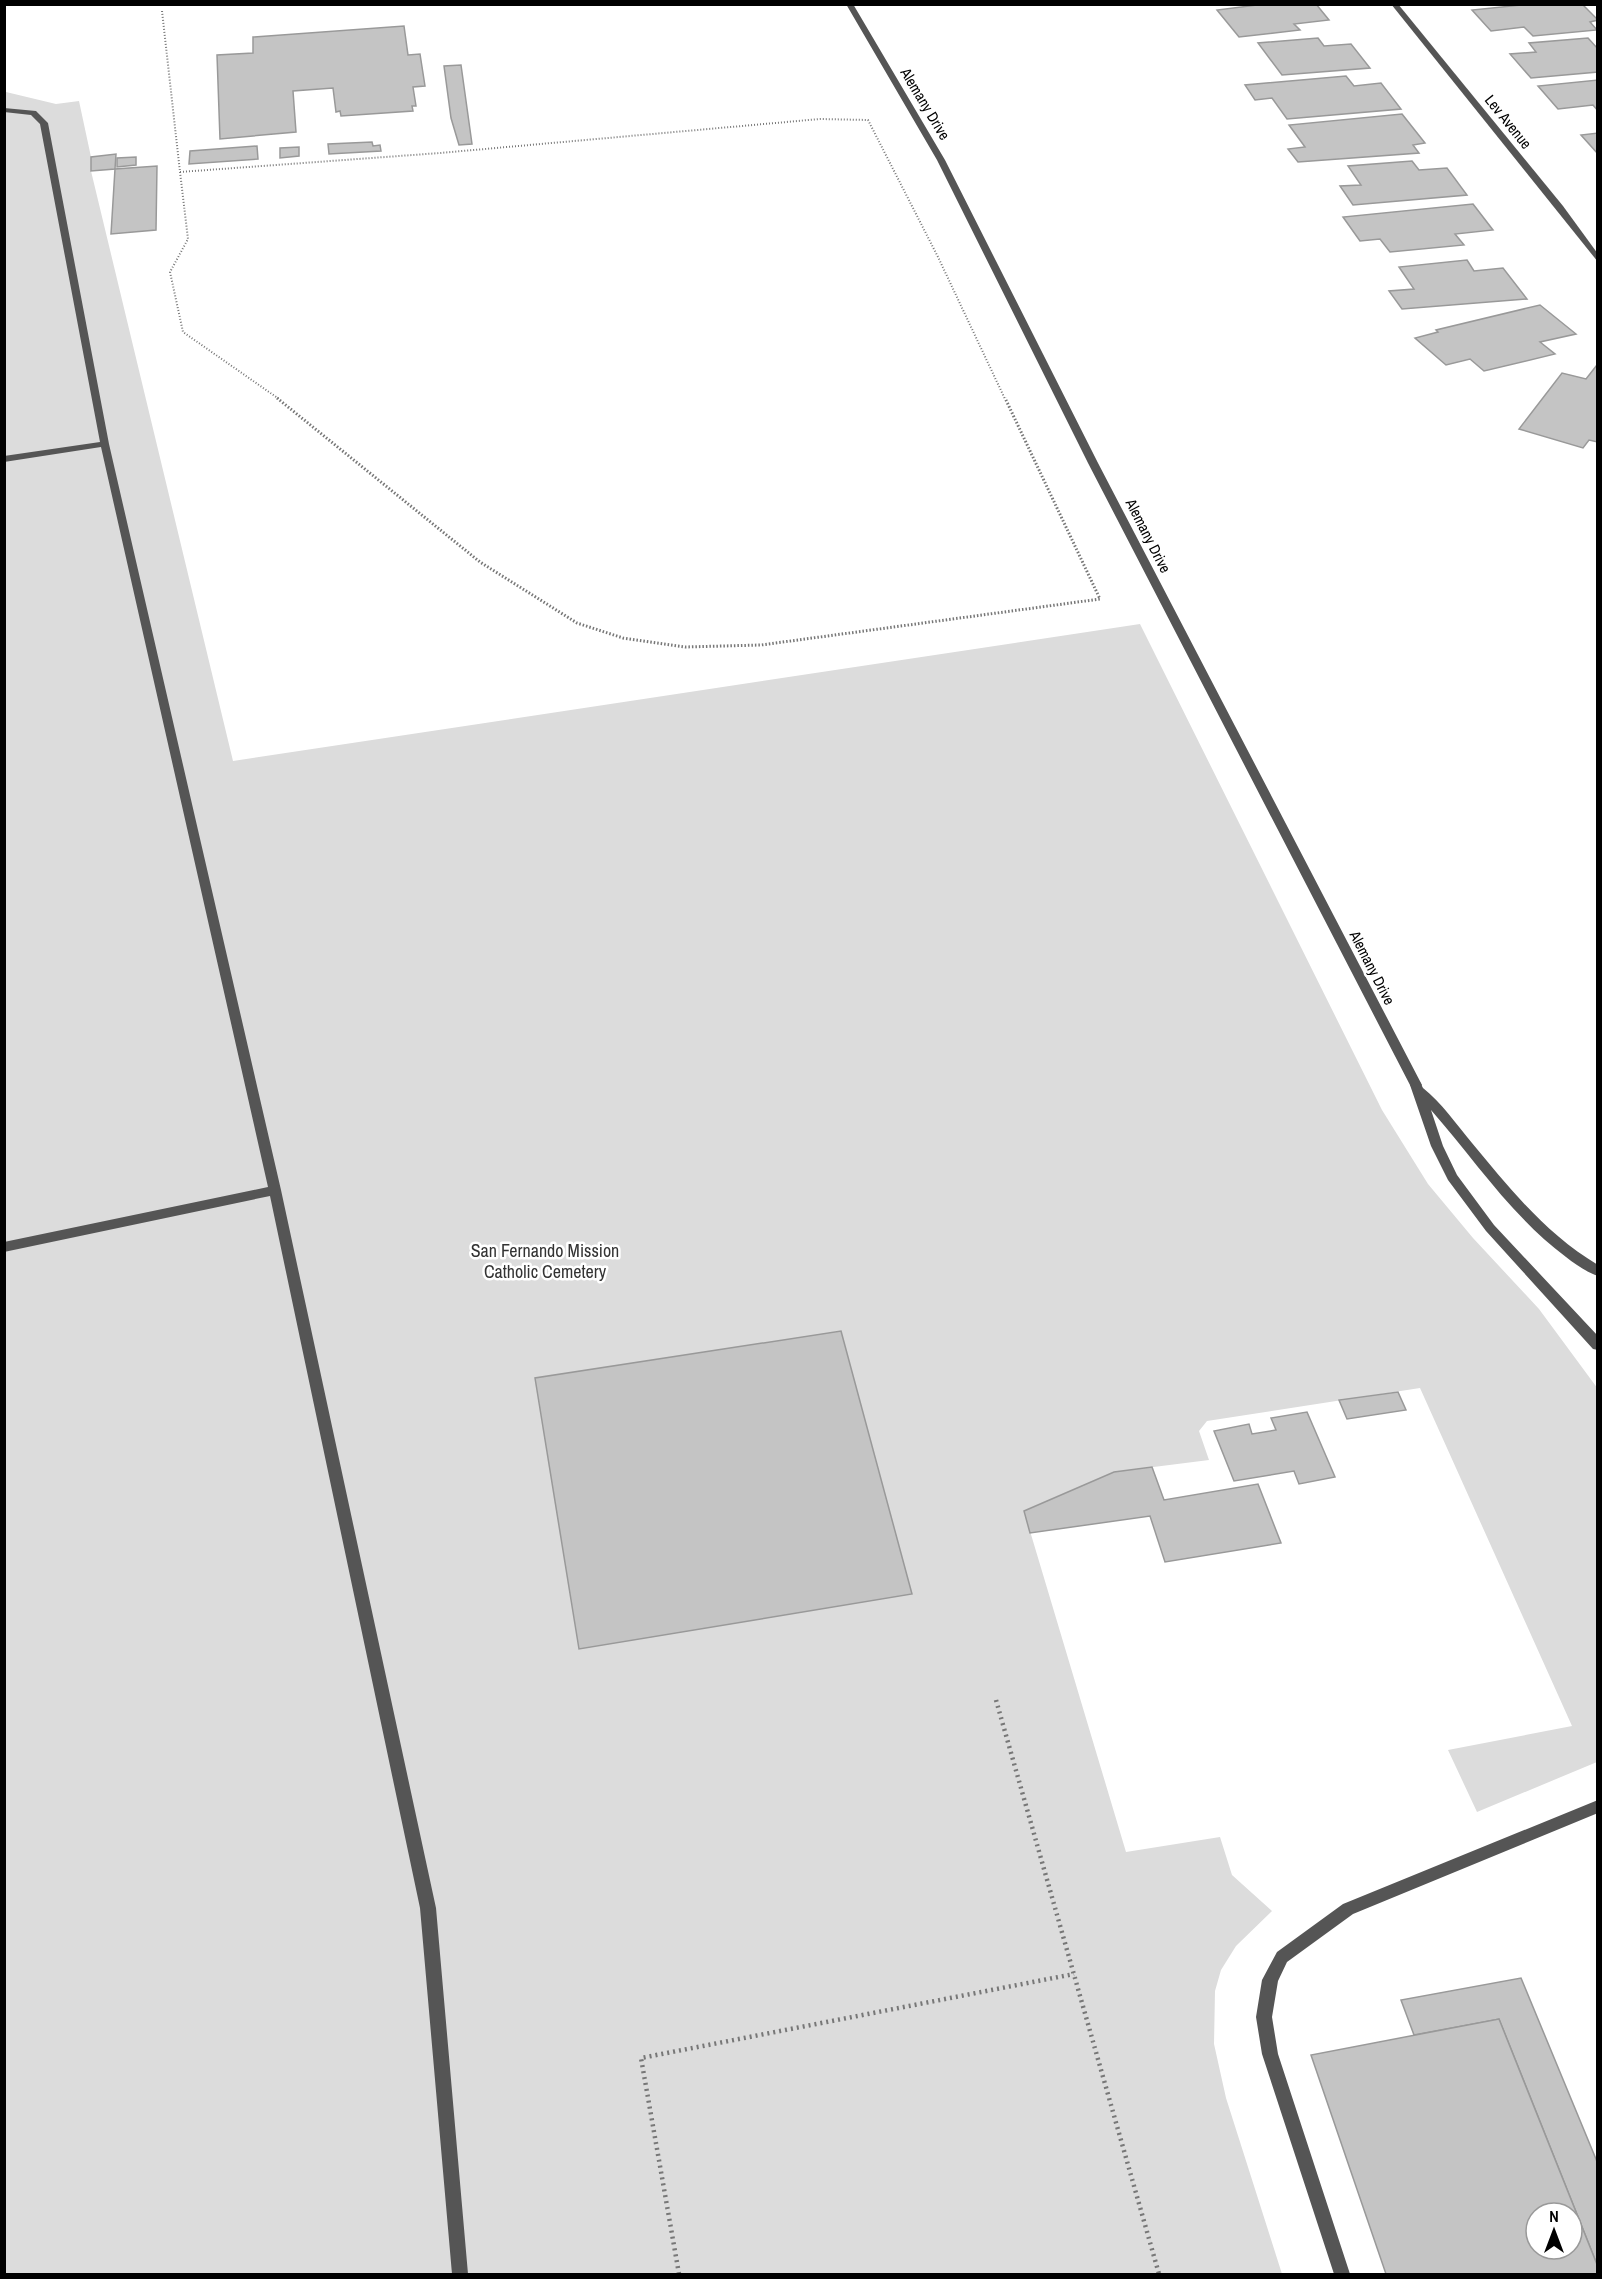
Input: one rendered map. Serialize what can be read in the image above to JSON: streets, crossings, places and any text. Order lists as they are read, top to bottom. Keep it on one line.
{"streets":{"street":["Alemany Drive","Lev Avenue"]},"parks":["San Fernando Mission Catholic Cemetery"],"north":"top"}
